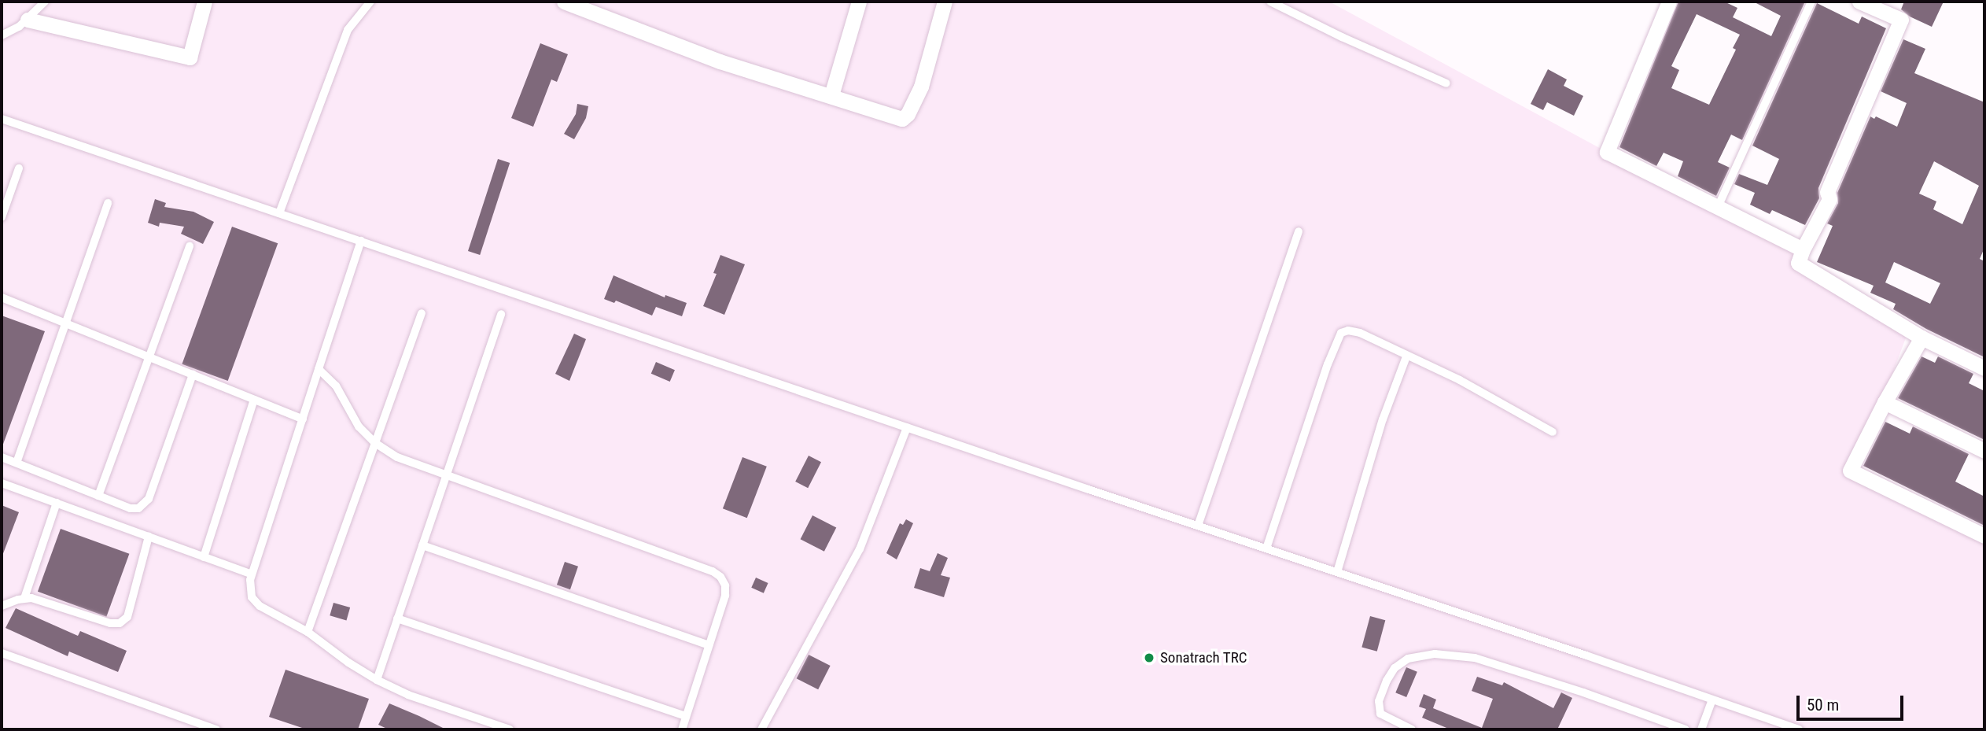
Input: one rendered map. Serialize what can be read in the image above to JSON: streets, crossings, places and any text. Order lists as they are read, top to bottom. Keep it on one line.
{"places":["Sonatrach TRC"],"scale_bar":"50 m"}
